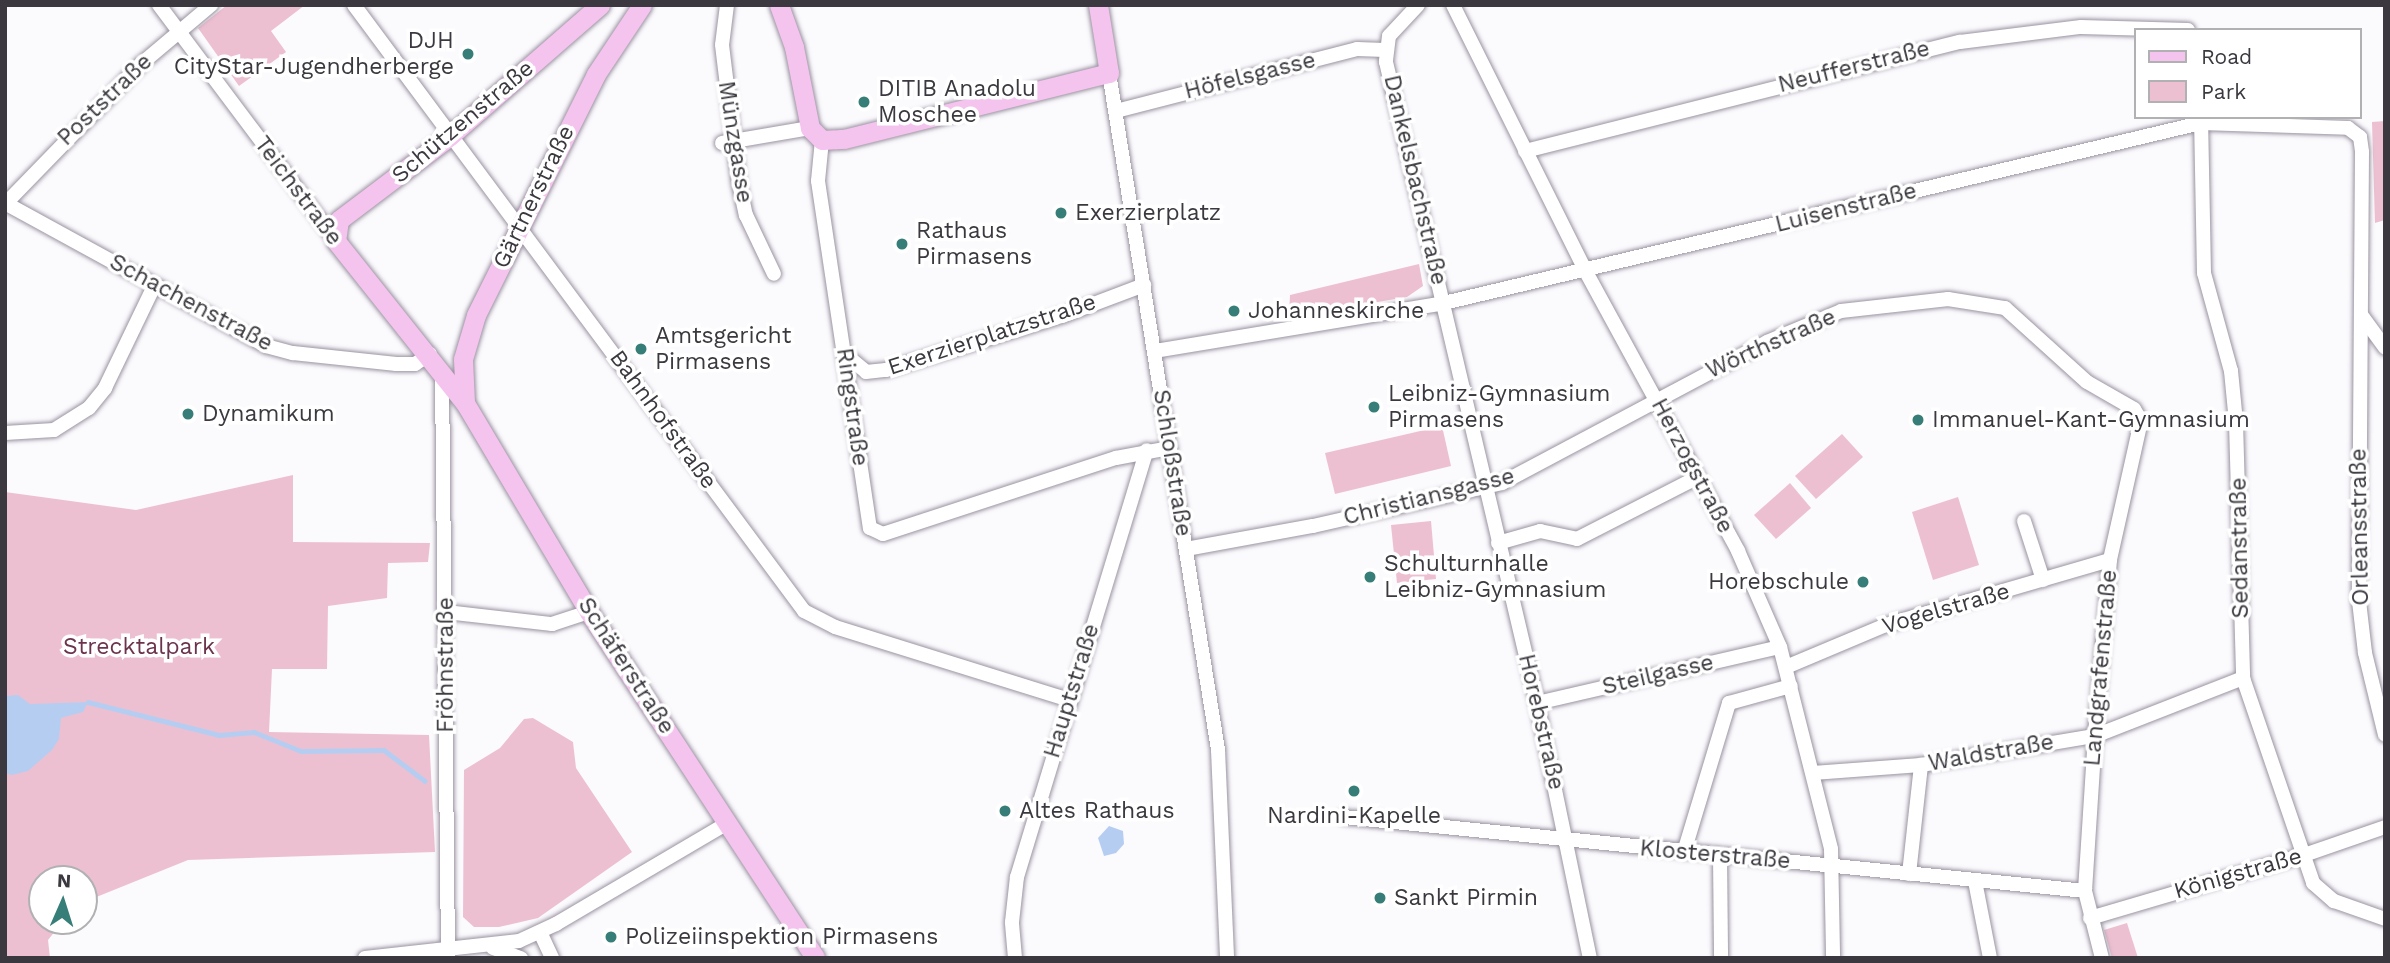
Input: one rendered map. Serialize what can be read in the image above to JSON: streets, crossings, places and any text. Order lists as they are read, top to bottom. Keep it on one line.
{"streets":{"main road":["Schützenstraße","Teichstraße","Gärtnerstraße","Ringstraße","Schloßstraße","Schäferstraße"],"street":["Neufferstraße","Höfelsgasse","Poststraße","Münzgasse","Dankelsbachstraße","Luisenstraße","Schachenstraße","Exerzierplatzstraße","Wörthstraße","Bahnhofstraße","Herzogstraße","Christiansgasse","Orleansstraße","Sedanstraße","Vogelstraße","Fröhnstraße","Landgrafenstraße","Steilgasse","Hauptstraße","Horebstraße","Waldstraße","Klosterstraße","Königstraße"]},"crossings":[["Neufferstraße","Herzogstraße"],["Höfelsgasse","Dankelsbachstraße"],["Höfelsgasse","Schloßstraße"],["Poststraße","Teichstraße"],["Poststraße","Schachenstraße"],["Schützenstraße","Teichstraße"],["Schützenstraße","Bahnhofstraße"],["Dankelsbachstraße","Luisenstraße"],["Dankelsbachstraße","Christiansgasse"],["Dankelsbachstraße","Horebstraße"],["Teichstraße","Schachenstraße"],["Teichstraße","Fröhnstraße"],["Teichstraße","Schäferstraße"],["Gärtnerstraße","Bahnhofstraße"],["Gärtnerstraße","Schäferstraße"],["Luisenstraße","Schloßstraße"],["Luisenstraße","Herzogstraße"],["Luisenstraße","Orleansstraße"],["Luisenstraße","Sedanstraße"],["Exerzierplatzstraße","Ringstraße"],["Exerzierplatzstraße","Schloßstraße"],["Wörthstraße","Herzogstraße"],["Wörthstraße","Christiansgasse"],["Wörthstraße","Landgrafenstraße"],["Ringstraße","Hauptstraße"],["Bahnhofstraße","Hauptstraße"],["Schloßstraße","Christiansgasse"],["Herzogstraße","Christiansgasse"],["Herzogstraße","Vogelstraße"],["Herzogstraße","Steilgasse"],["Herzogstraße","Waldstraße"],["Herzogstraße","Klosterstraße"],["Christiansgasse","Horebstraße"],["Sedanstraße","Waldstraße"],["Sedanstraße","Königstraße"],["Vogelstraße","Landgrafenstraße"],["Fröhnstraße","Schäferstraße"],["Landgrafenstraße","Waldstraße"],["Landgrafenstraße","Klosterstraße"],["Landgrafenstraße","Königstraße"],["Steilgasse","Horebstraße"],["Horebstraße","Klosterstraße"]],"parks":["Strecktalpark"],"places":["DJH CityStar-Jugendherberge","DITIB Anadolu Moschee","Exerzierplatz","Rathaus Pirmasens","Johanneskirche","Amtsgericht Pirmasens","Leibniz-Gymnasium Pirmasens","Dynamikum","Immanuel-Kant-Gymnasium","Schulturnhalle Leibniz-Gymnasium","Horebschule","Nardini-Kapelle","Altes Rathaus","Sankt Pirmin","Polizeiinspektion Pirmasens"],"legend":["Road","Park"],"north":"top"}
